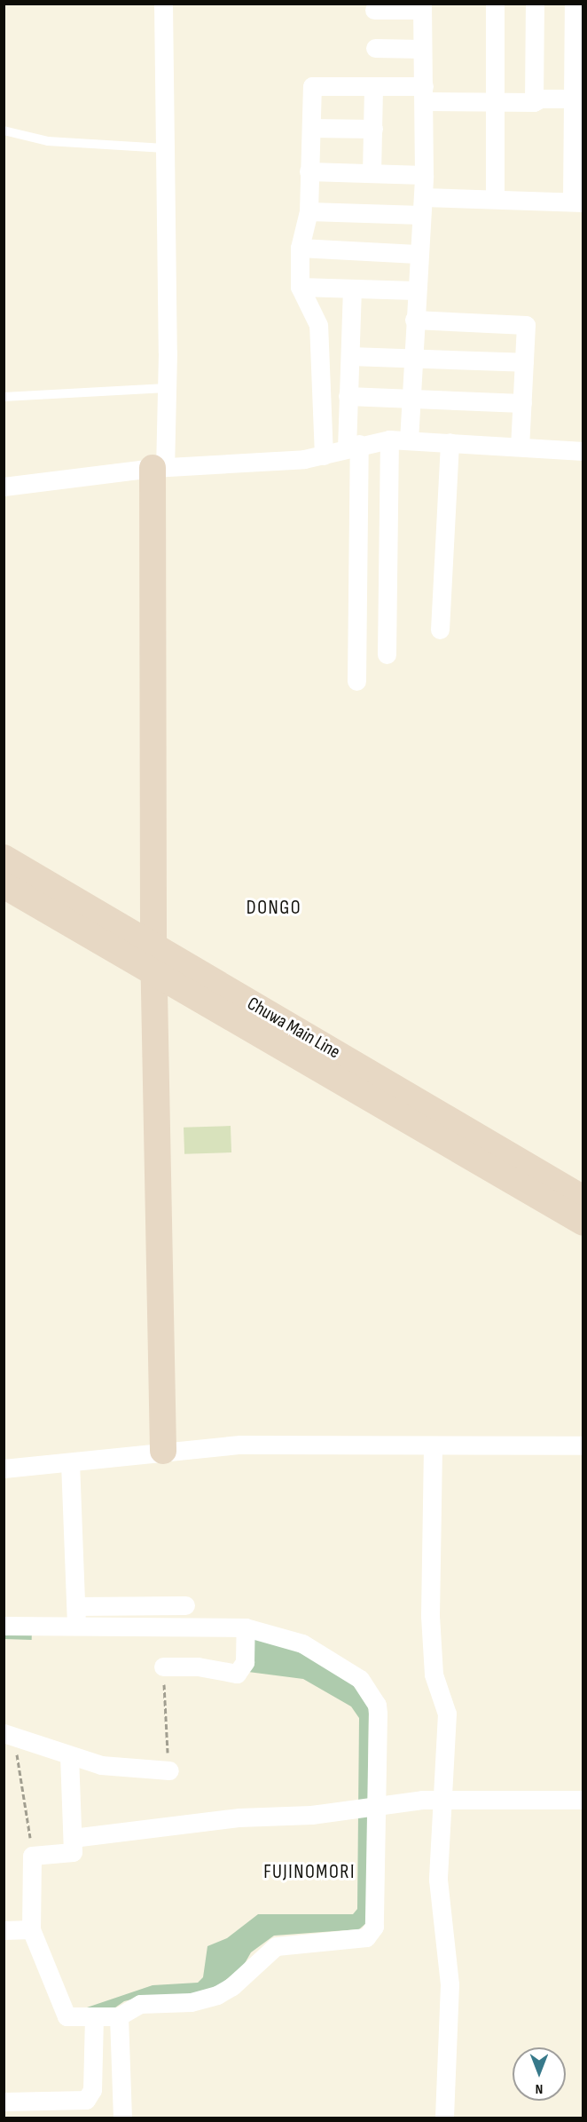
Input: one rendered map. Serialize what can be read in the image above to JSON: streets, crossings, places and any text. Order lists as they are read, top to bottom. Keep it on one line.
{"streets":{"main road":["Chuwa Main Line"]},"districts":["DONGO","FUJINOMORI"],"north":"bottom"}
